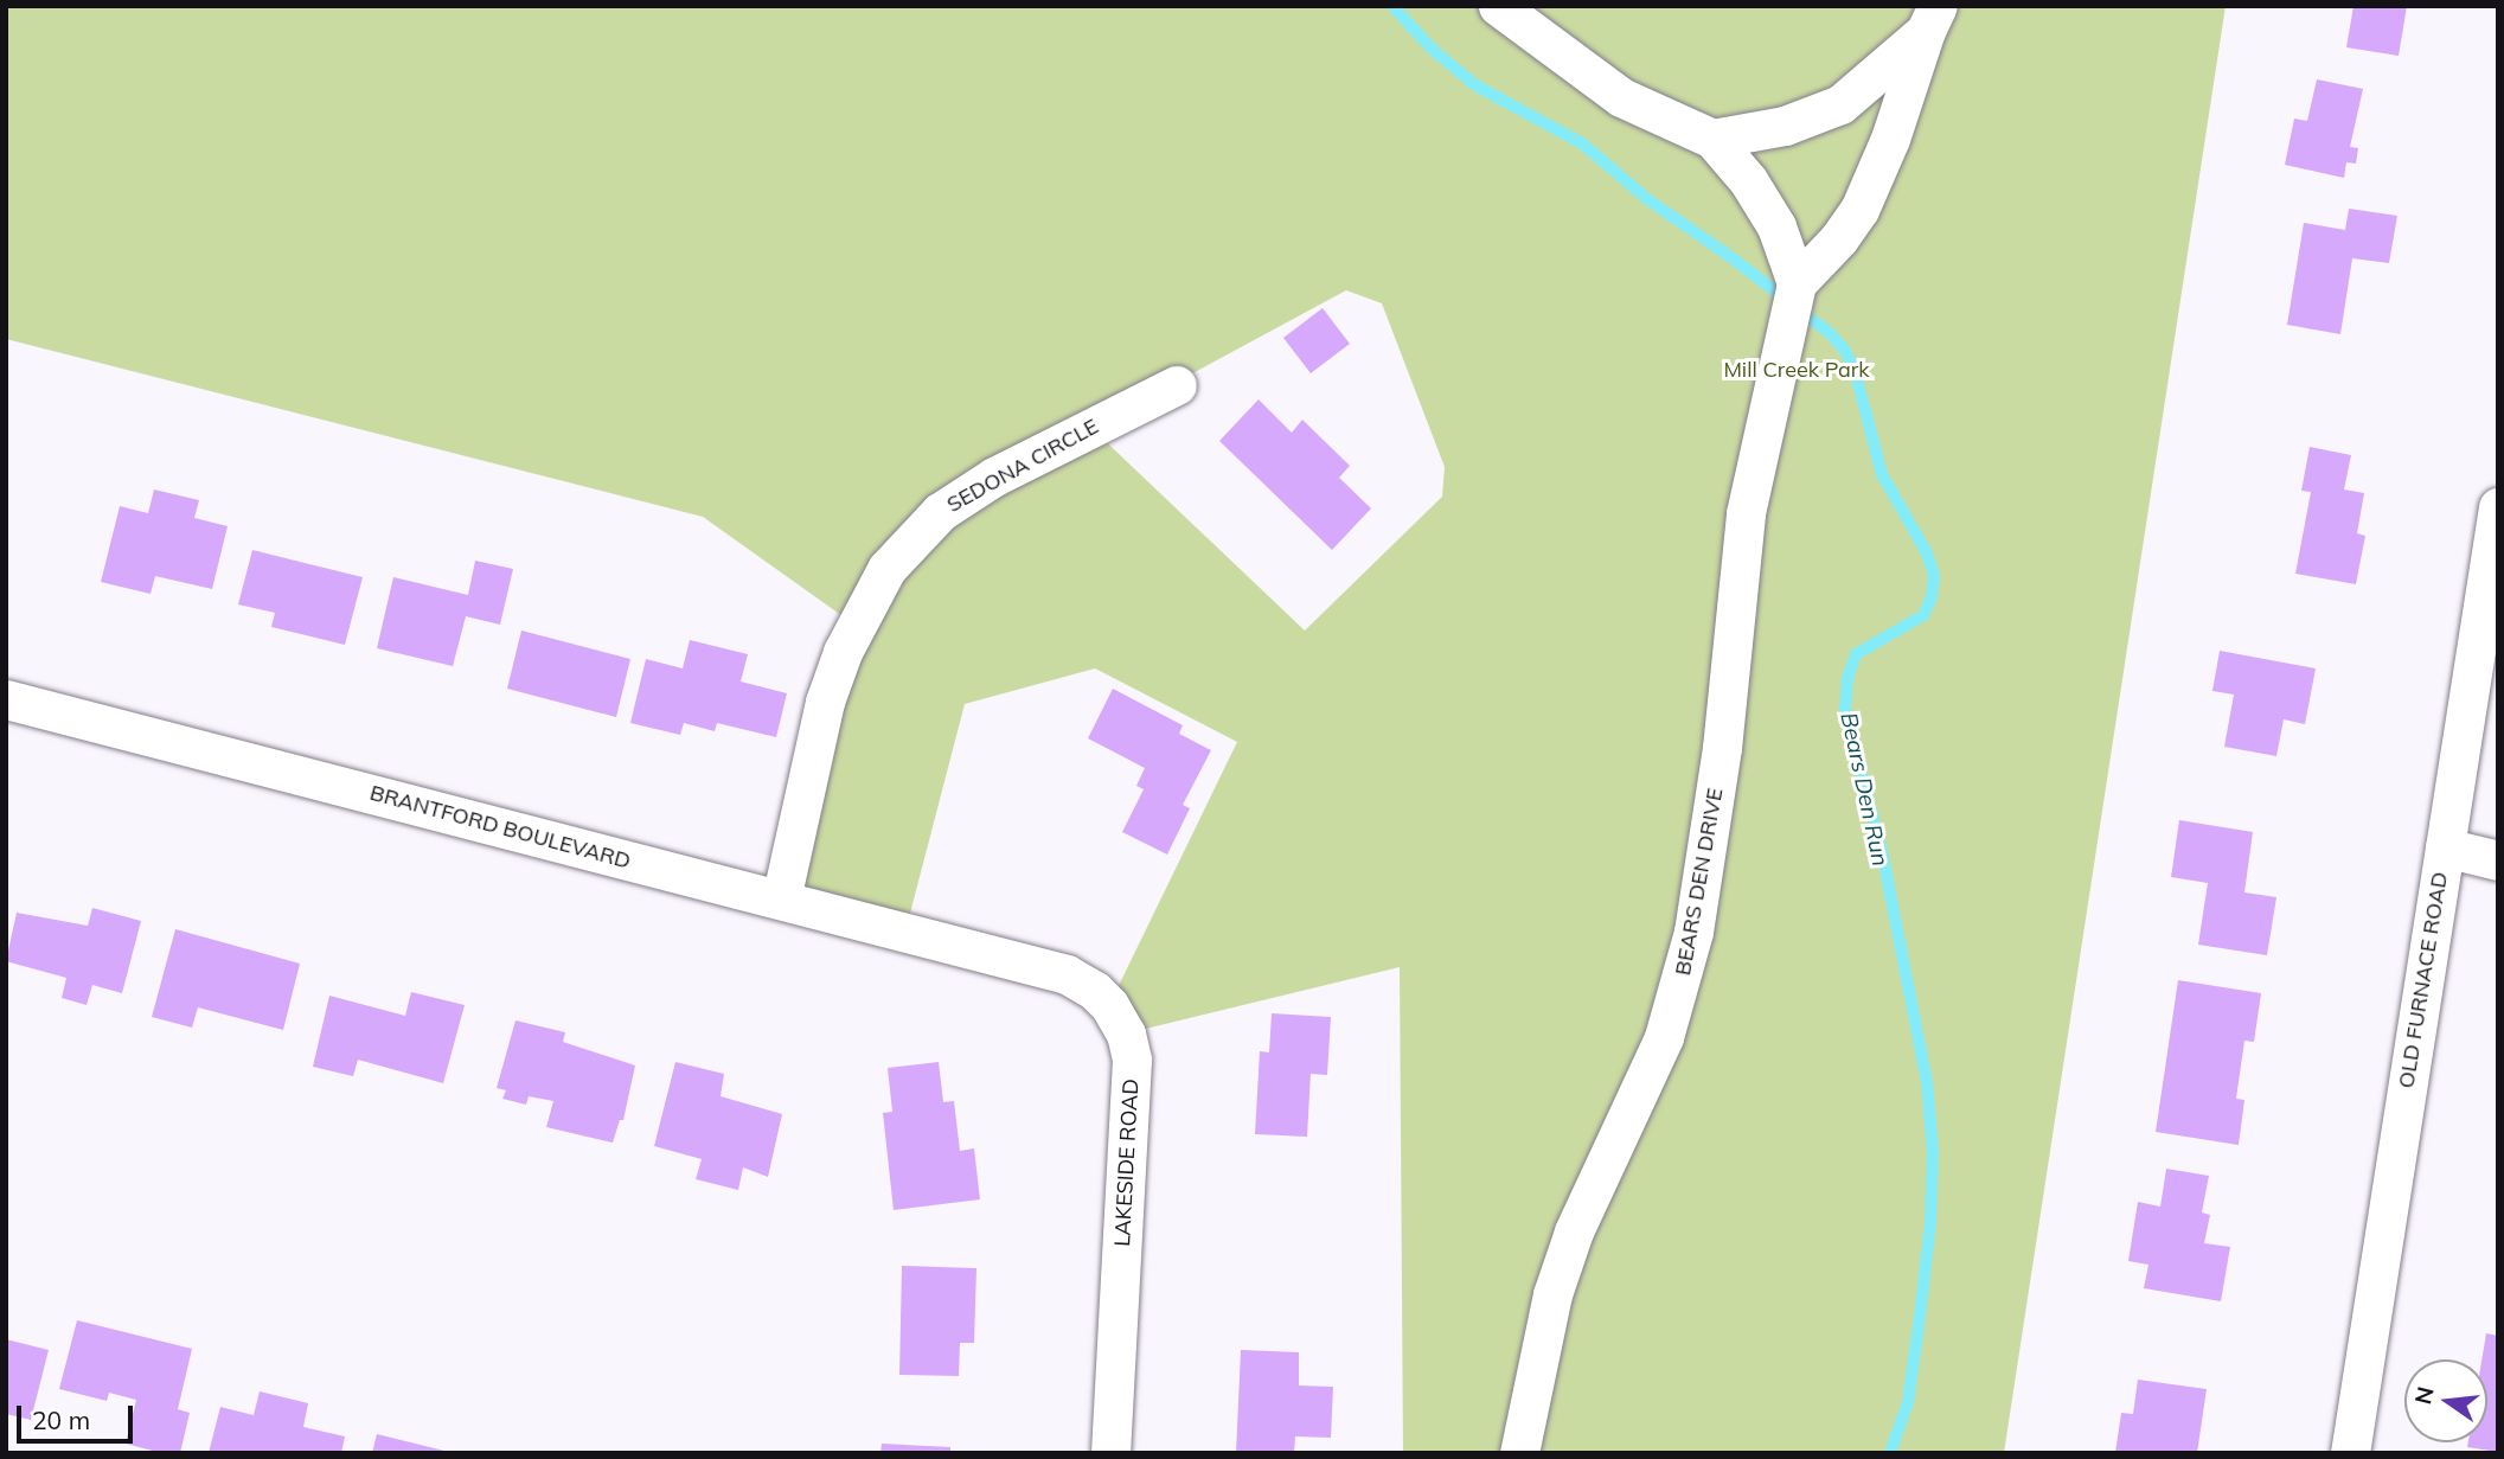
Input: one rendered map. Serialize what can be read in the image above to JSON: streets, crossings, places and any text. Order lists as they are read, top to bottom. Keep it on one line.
{"streets":{"street":["SEDONA CIRCLE","BRANTFORD BOULEVARD","BEARS DEN DRIVE","OLD FURNACE ROAD","LAKESIDE ROAD"]},"crossings":[["SEDONA CIRCLE","BRANTFORD BOULEVARD"],["BRANTFORD BOULEVARD","LAKESIDE ROAD"]],"water":["Bears Den Run"],"parks":["Mill Creek Park"],"scale_bar":"20 m","north":"left"}
